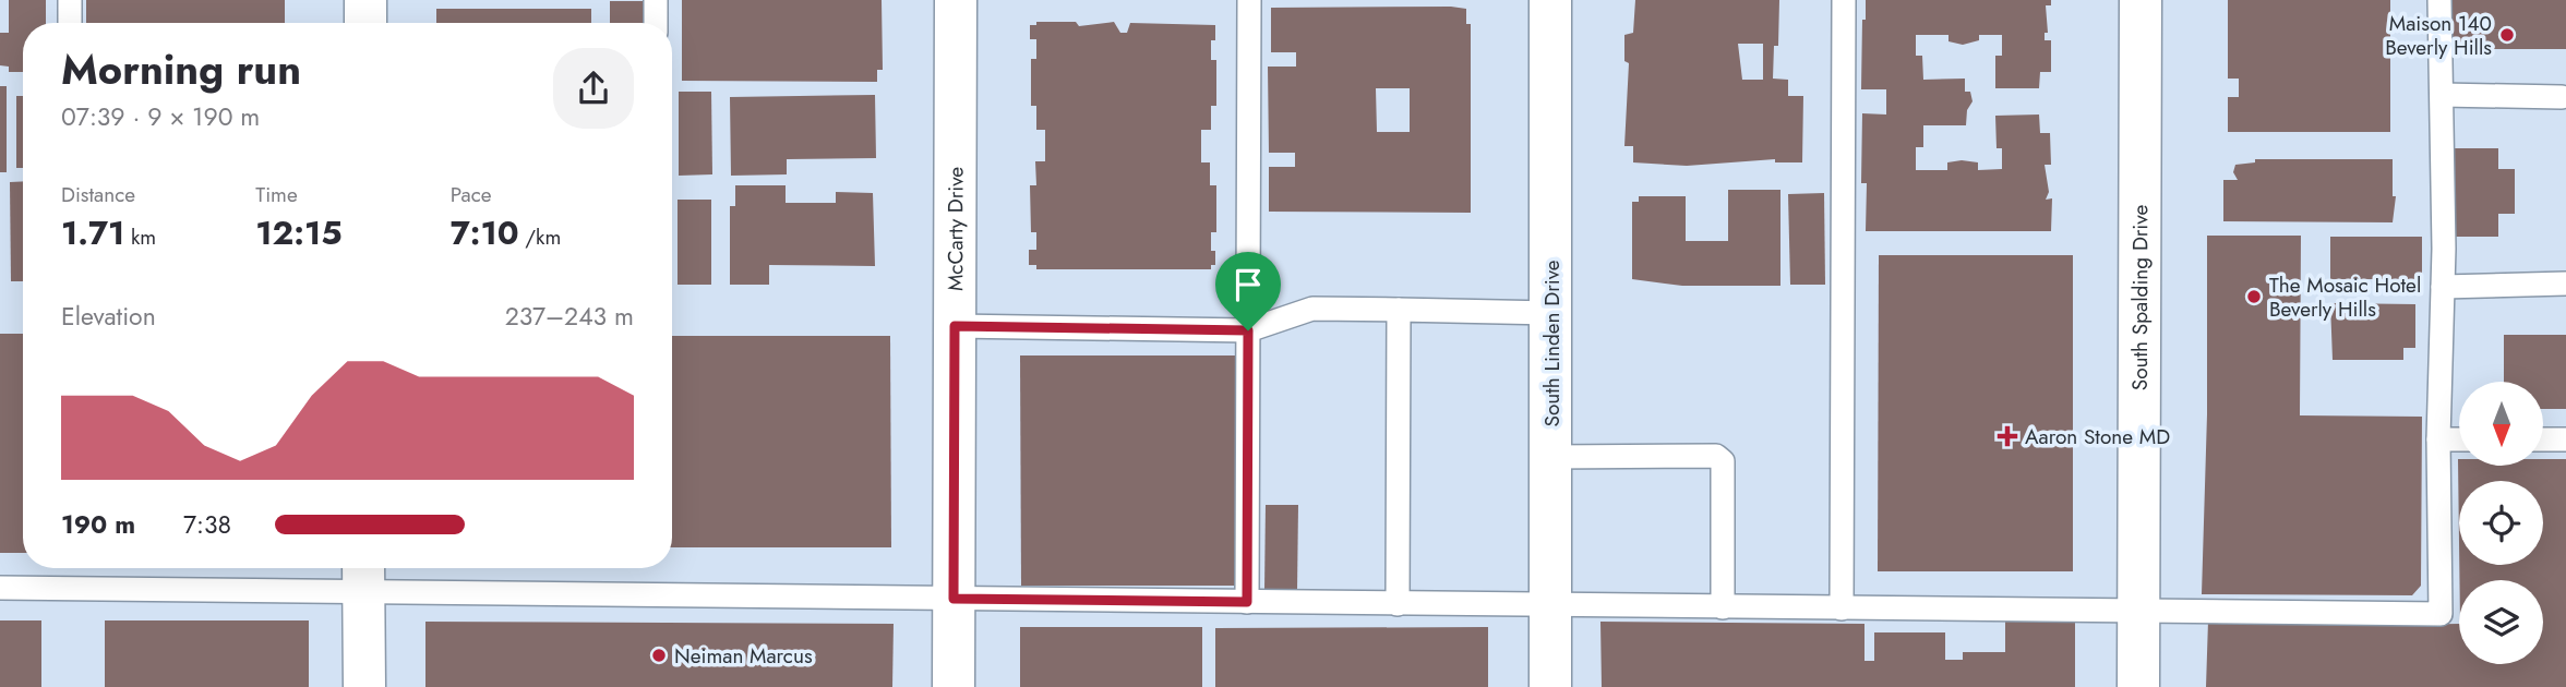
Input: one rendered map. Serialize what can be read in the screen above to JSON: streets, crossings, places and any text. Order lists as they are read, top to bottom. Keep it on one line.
{"streets":{"street":["McCarty Drive","South Spalding Drive","South Linden Drive"]},"places":{"other":["Maison 140 Beverly Hills","The Mosaic Hotel Beverly Hills","Neiman Marcus"],"health":["Aaron Stone MD"]},"north":"bottom","page":{"heading":["Morning run","07:39 · 9 × 190 m"],"stats":[["Distance","1.71 km"],["Time","12:15"],["Pace","7:10 /km"]],"chart":["Elevation","237–243 m"],"list":[{"name":"190 m","note":"7:38"}]}}
